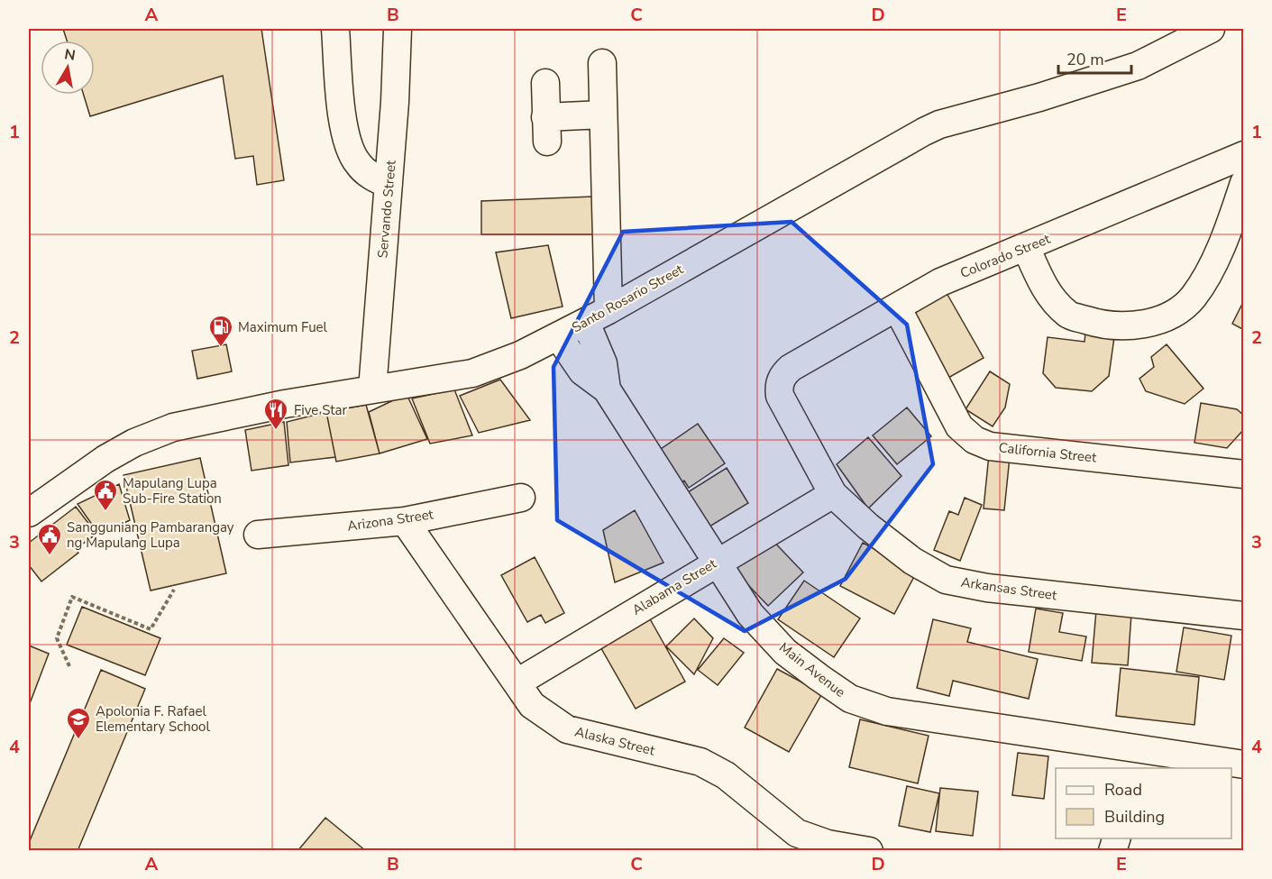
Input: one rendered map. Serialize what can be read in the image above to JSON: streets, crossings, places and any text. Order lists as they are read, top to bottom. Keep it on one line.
{"streets":{"street":["Servando Street","Colorado Street","Santo Rosario Street","California Street","Arizona Street","Alabama Street","Arkansas Street","Main Avenue","Alaska Street"]},"crossings":[["Servando Street","Santo Rosario Street"],["Colorado Street","California Street"],["Colorado Street","Arkansas Street"],["Santo Rosario Street","Main Avenue"],["Arizona Street","Alaska Street"],["Alabama Street","Arkansas Street"],["Alabama Street","Main Avenue"],["Alabama Street","Alaska Street"]],"places":{"fuel station":["Maximum Fuel"],"restaurant":["Five Star"],"public building":["Mapulang Lupa Sub-Fire Station","Sangguniang Pambarangay ng Mapulang Lupa"],"school or university":["Apolonia F. Rafael Elementary School"]},"legend":["Road","Building"],"scale_bar":"20 m","north":"top","grid":{"columns":["A","B","C","D","E"],"rows":["1","2","3","4"]}}
